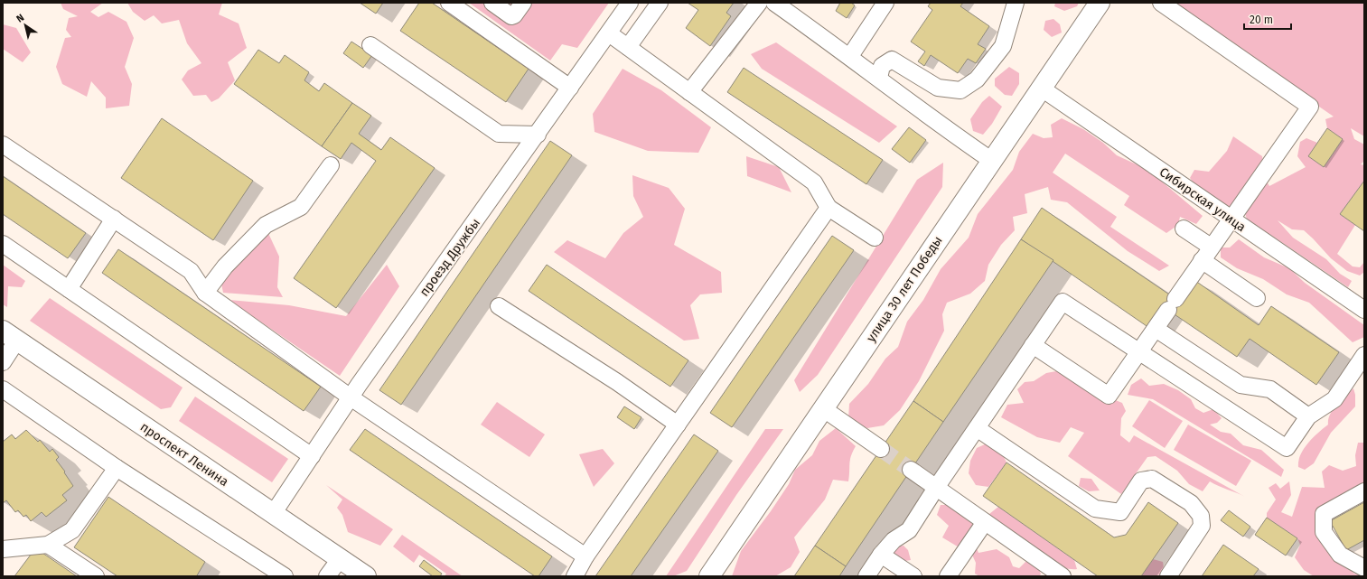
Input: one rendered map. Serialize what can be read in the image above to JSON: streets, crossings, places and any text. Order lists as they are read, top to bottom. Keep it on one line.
{"streets":{"main road":["улица 30 лет Победы","проспект Ленина"],"street":["Сибирская улица","проезд Дружбы"]},"crossings":[["Сибирская улица","улица 30 лет Победы"],["проезд Дружбы","проспект Ленина"]],"scale_bar":"20 m","north":"top left"}
